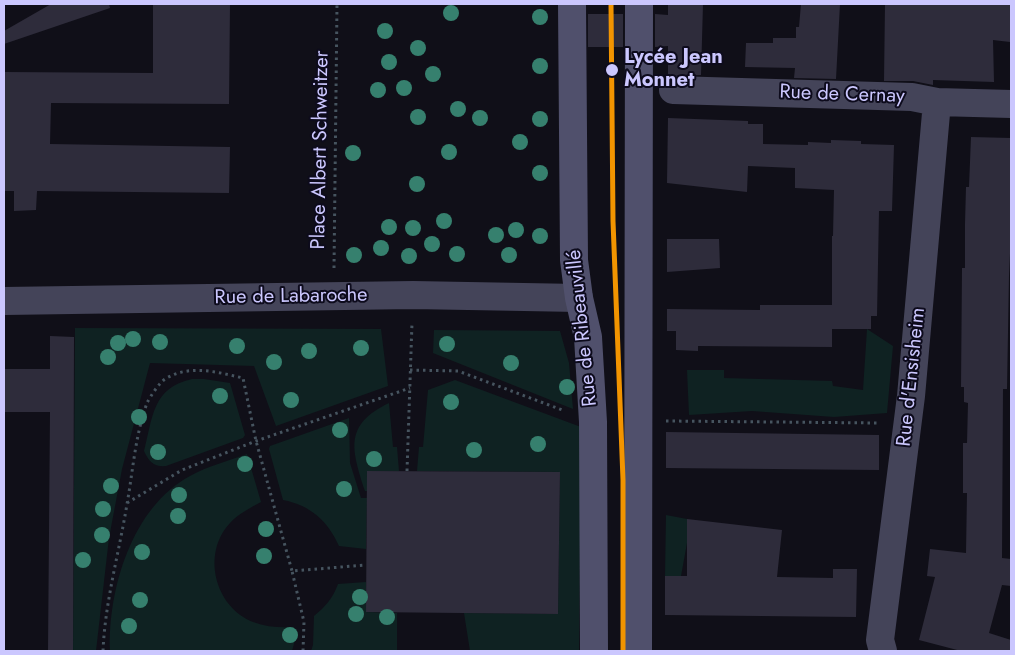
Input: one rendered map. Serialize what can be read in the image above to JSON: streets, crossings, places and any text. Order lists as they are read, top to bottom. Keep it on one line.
{"streets":{"street":["Rue de Cernay","Rue de Labaroche","Rue de Ribeauvillé","Rue d'Ensisheim"],"path":["Place Albert Schweitzer"]},"crossings":[["Rue de Cernay","Rue d'Ensisheim"],["Place Albert Schweitzer","Rue de Labaroche"],["Rue de Labaroche","Rue de Ribeauvillé"]],"places":["Lycée Jean Monnet"]}
